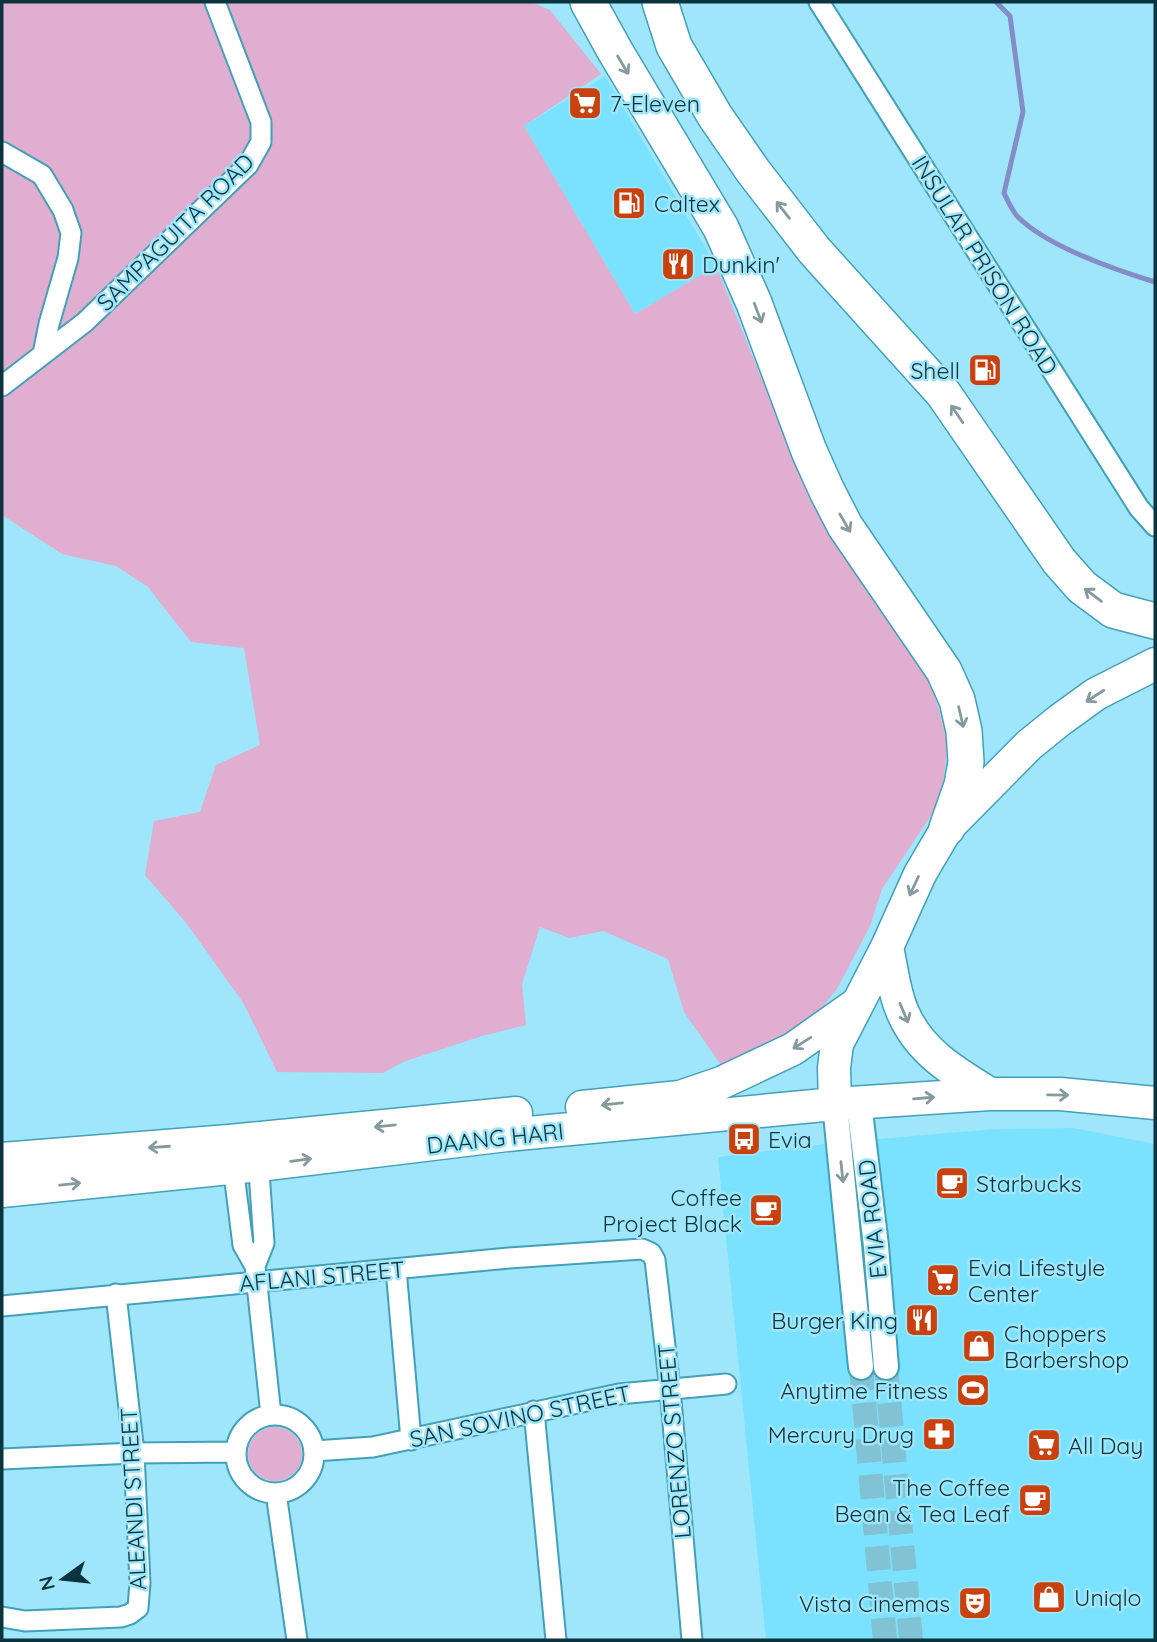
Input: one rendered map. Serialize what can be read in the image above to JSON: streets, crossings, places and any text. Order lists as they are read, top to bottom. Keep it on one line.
{"streets":{"main road":["DAANG HARI","EVIA ROAD"],"street":["SAMPAGUITA ROAD","INSULAR PRISON ROAD","AFLANI STREET","SAN SOVINO STREET","LORENZO STREET","ALEANDI STREET"]},"crossings":[["DAANG HARI","EVIA ROAD"],["AFLANI STREET","LORENZO STREET"],["AFLANI STREET","ALEANDI STREET"],["SAN SOVINO STREET","LORENZO STREET"]],"one_way":["EVIA ROAD"],"places":{"supermarket":["7-Eleven","Evia Lifestyle Center","All Day"],"fuel station":["Caltex","Shell"],"restaurant":["Dunkin'","Burger King"],"bus stop":["Evia"],"cafe":["Starbucks","Coffee Project Black","The Coffee Bean & Tea Leaf"],"shop":["Choppers Barbershop","Uniqlo"],"sports":["Anytime Fitness"],"pharmacy":["Mercury Drug"],"theatre":["Vista Cinemas"]},"north":"left"}
